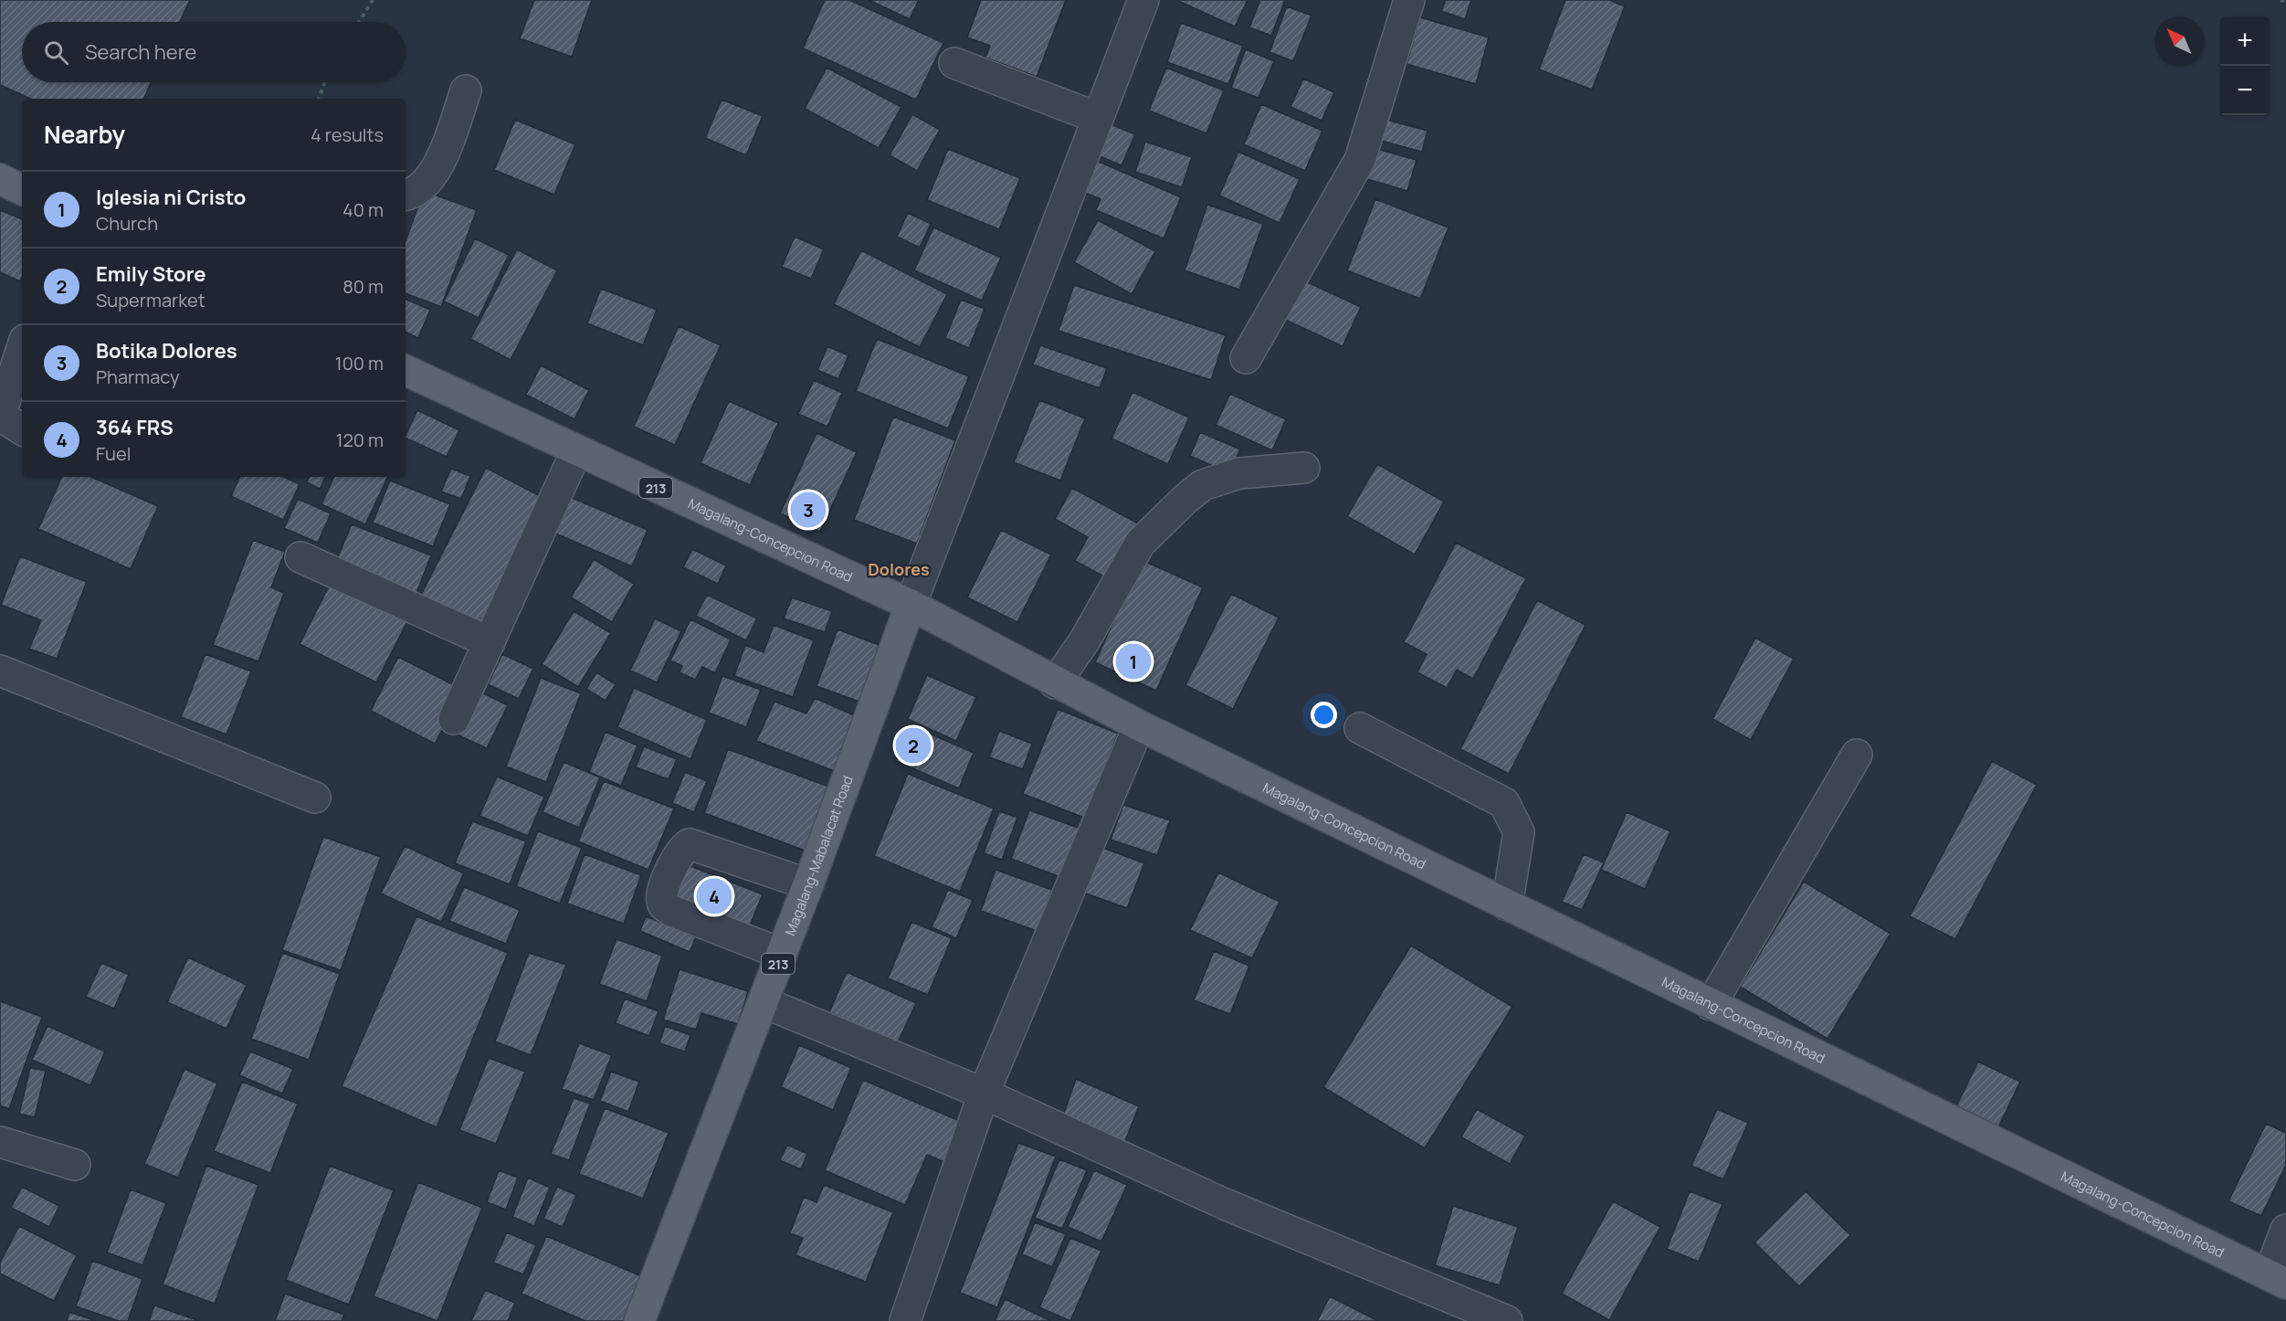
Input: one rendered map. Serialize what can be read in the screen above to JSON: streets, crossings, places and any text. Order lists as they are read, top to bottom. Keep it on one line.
{"streets":{"main road":["213","Magalang-Concepcion Road","Magalang-Mabalacat Road"]},"crossings":[["Magalang-Concepcion Road","Magalang-Mabalacat Road"]],"districts":["Dolores"],"north":"top left","page":{"map_buttons":["+","−"],"search":"Search here","heading":["Nearby","4 results"],"list":[{"mark":"1","name":"Iglesia ni Cristo","note":"Church","value":"40 m"},{"mark":"2","name":"Emily Store","note":"Supermarket","value":"80 m"},{"mark":"3","name":"Botika Dolores","note":"Pharmacy","value":"100 m"},{"mark":"4","name":"364 FRS","note":"Fuel","value":"120 m"}],"pins":["3","1","2","4"]}}
